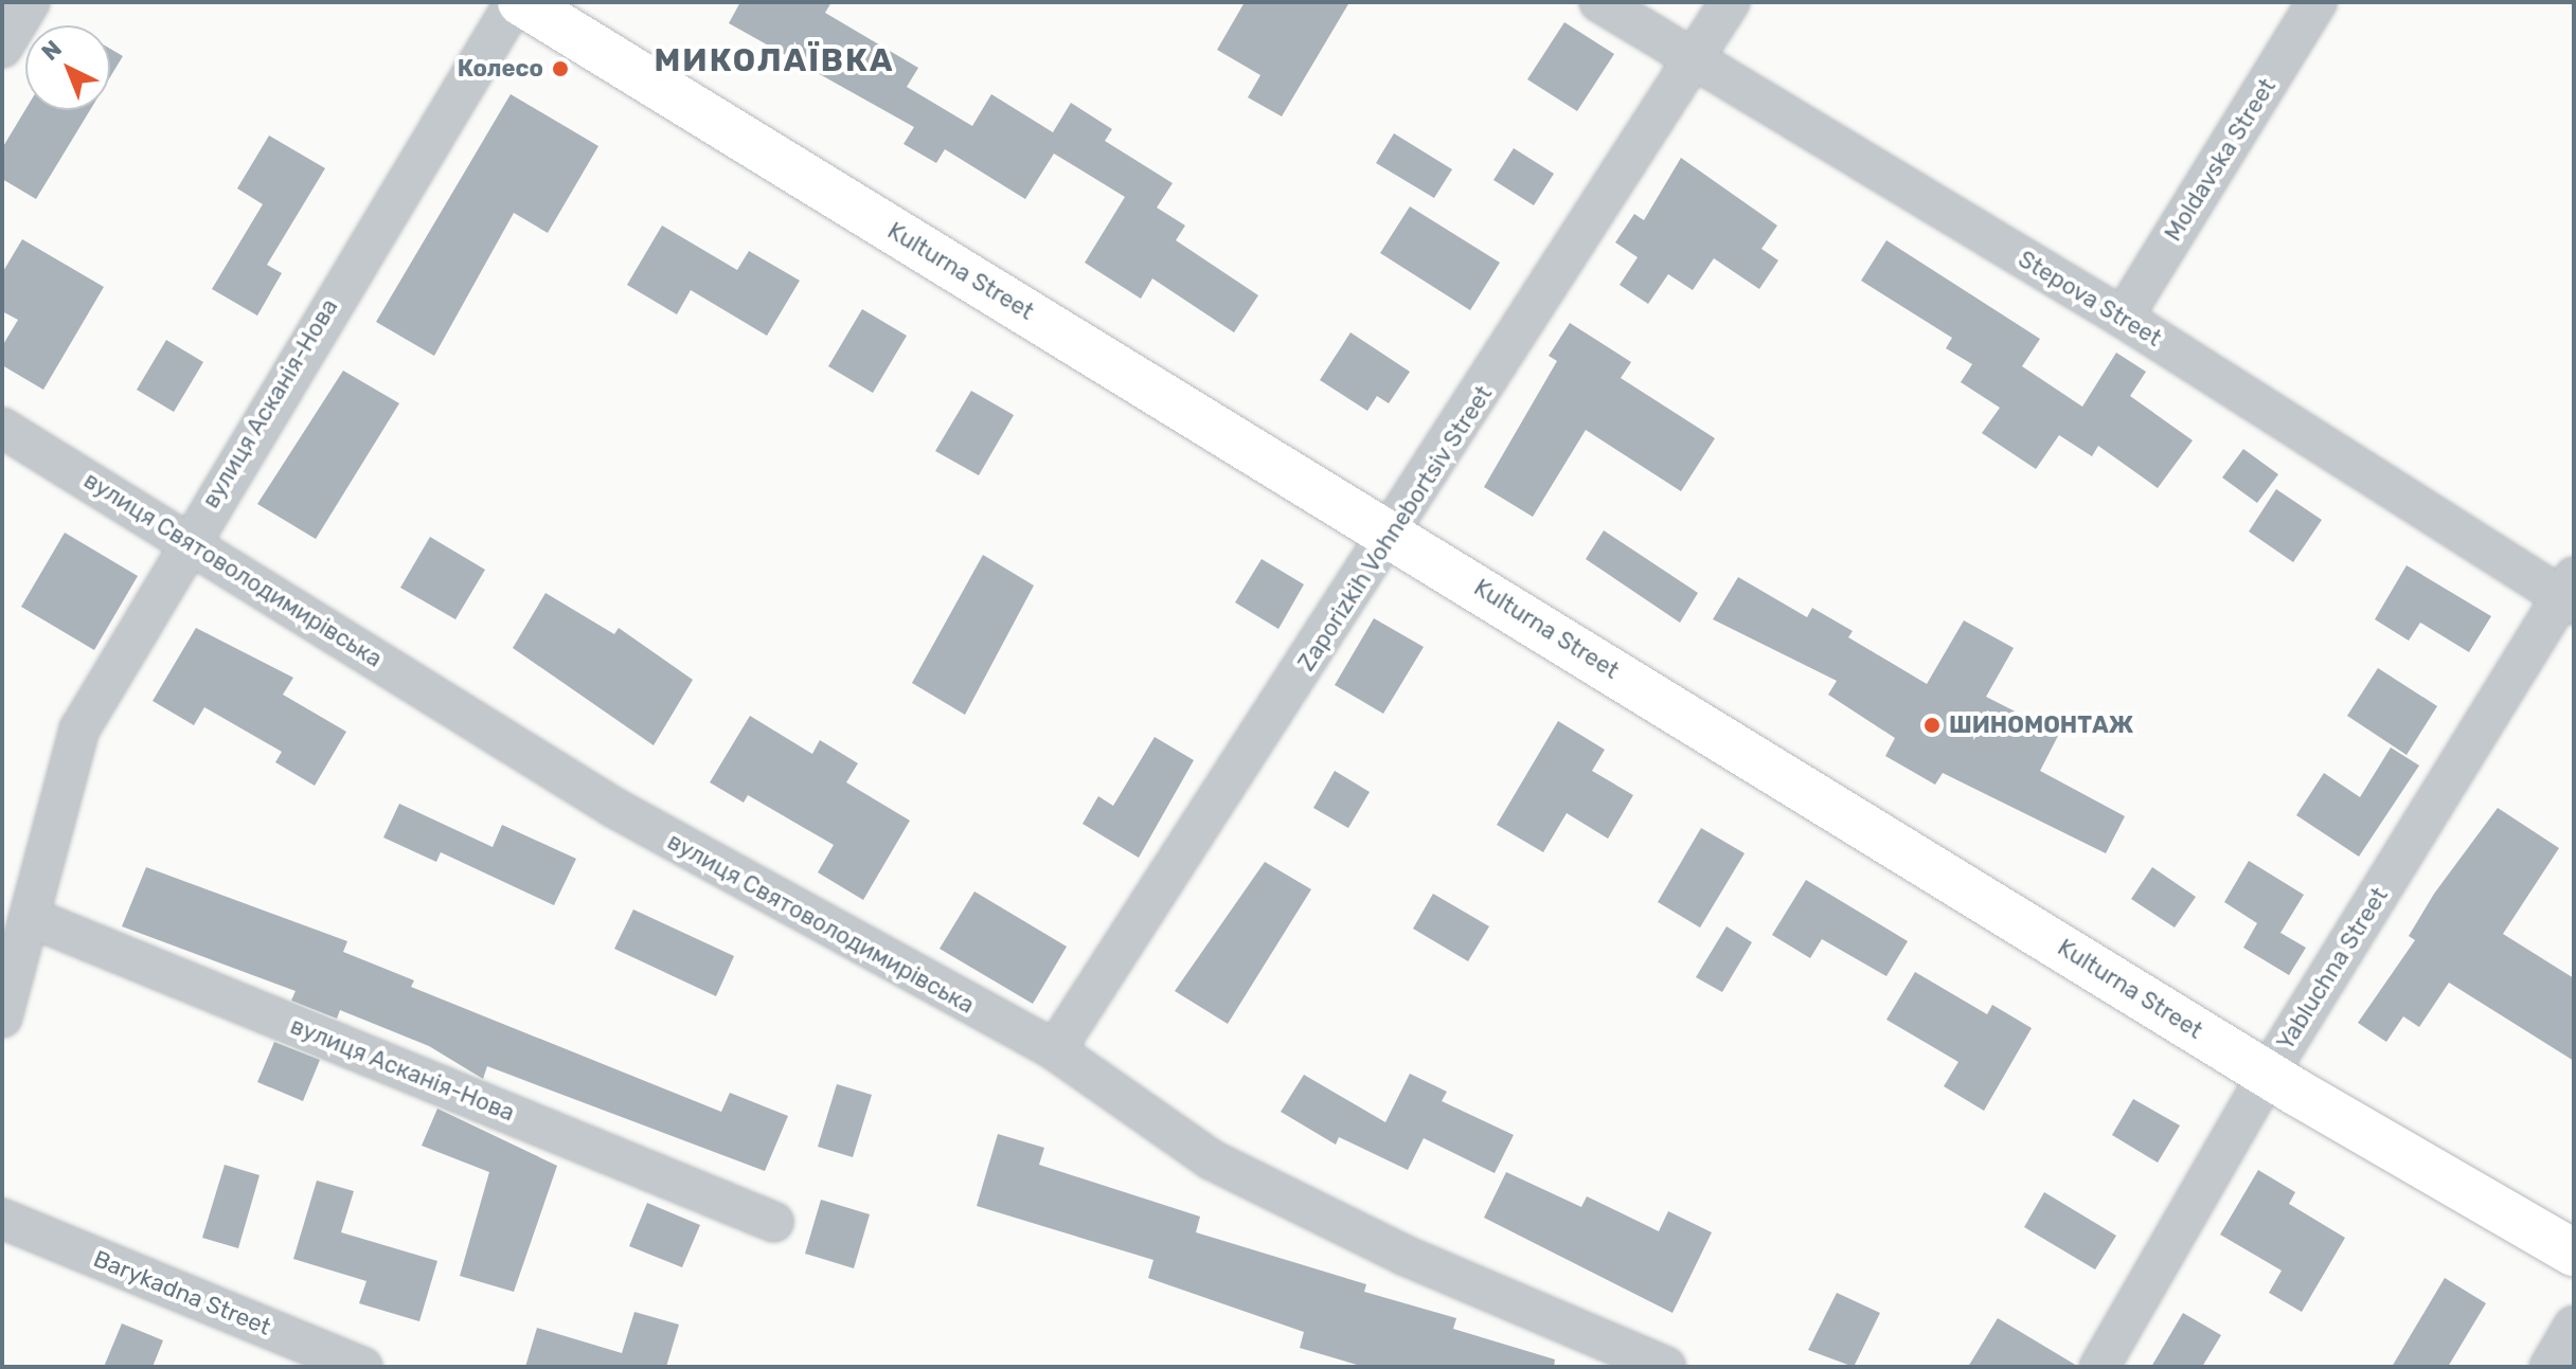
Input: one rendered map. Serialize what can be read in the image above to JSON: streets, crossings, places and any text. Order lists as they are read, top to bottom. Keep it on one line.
{"streets":{"main road":["Kulturna Street"],"street":["Moldavska Street","Stepova Street","вулиця Асканія-Нова","Zaporizkih Vohnebortsiv Street","вулиця Святоволодимирівська","Yabluchna Street","Barykadna Street"]},"crossings":[["Moldavska Street","Stepova Street"],["Kulturna Street","Zaporizkih Vohnebortsiv Street"],["Kulturna Street","Yabluchna Street"],["Stepova Street","Zaporizkih Vohnebortsiv Street"],["Stepova Street","Yabluchna Street"],["вулиця Асканія-Нова","вулиця Святоволодимирівська"],["Zaporizkih Vohnebortsiv Street","вулиця Святоволодимирівська"]],"districts":["МИКОЛАЇВКА"],"places":["Колесо","ШИНОМОНТАЖ"],"north":"top left"}
